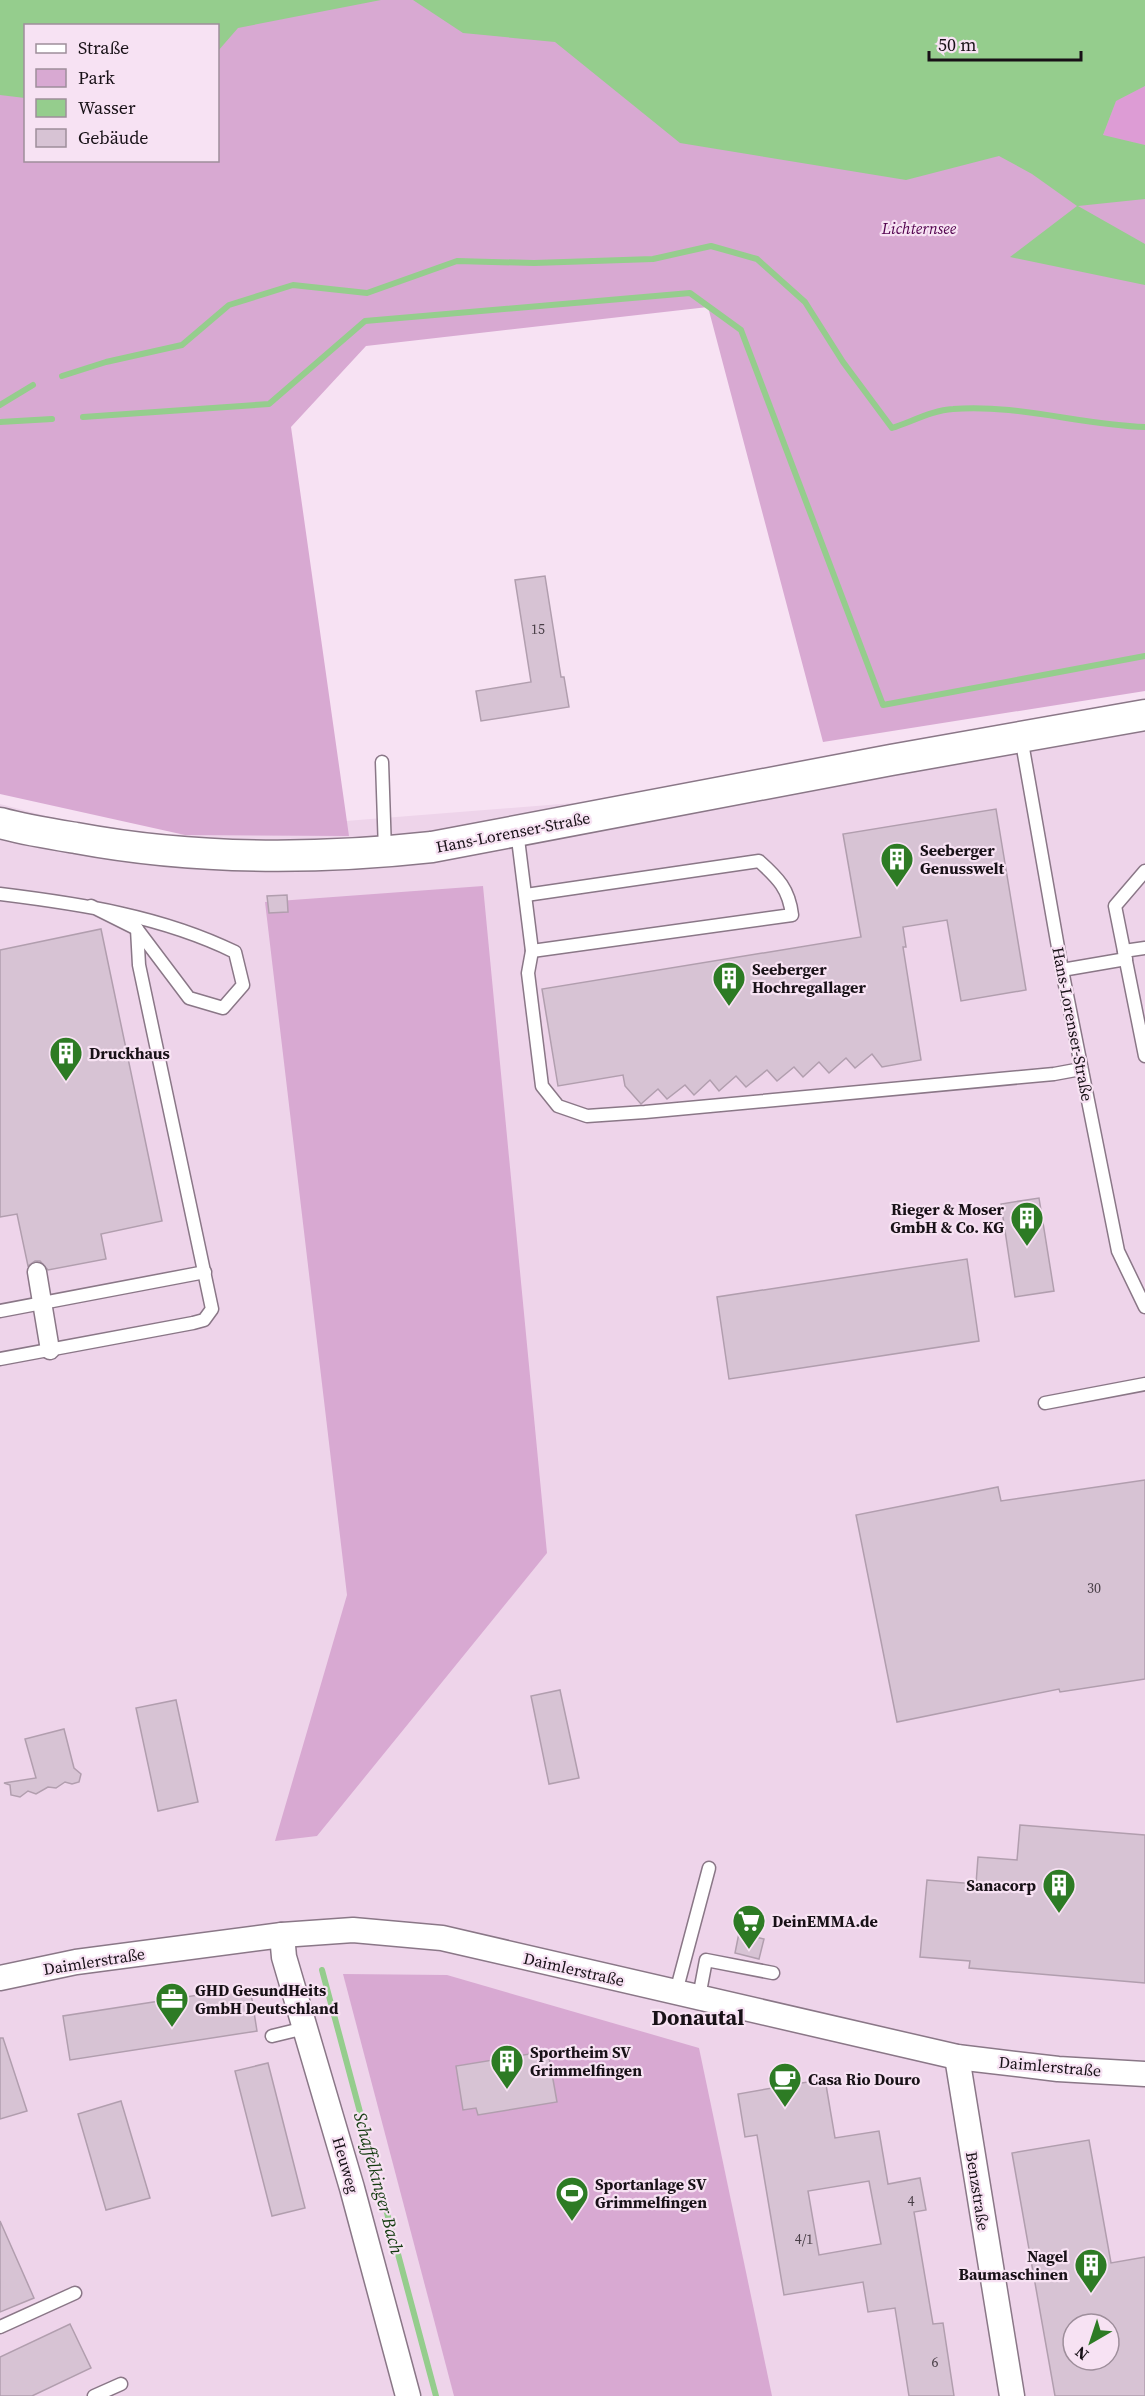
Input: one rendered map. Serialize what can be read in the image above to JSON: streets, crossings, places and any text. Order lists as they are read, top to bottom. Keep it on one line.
{"streets":{"street":["Hans-Lorenser-Straße","Daimlerstraße","Heuweg","Benzstraße"]},"crossings":[["Daimlerstraße","Heuweg"],["Daimlerstraße","Benzstraße"]],"districts":["Donautal"],"water":["Schaffelkinger Bach"],"parks":["Lichternsee"],"places":{"building":["Seeberger Genusswelt","Seeberger Hochregallager","Druckhaus","Rieger & Moser GmbH & Co. KG","Sanacorp","Sportheim SV Grimmelfingen","Nagel Baumaschinen"],"supermarket":["DeinEMMA.de"],"office":["GHD GesundHeits GmbH Deutschland"],"cafe":["Casa Rio Douro"],"sports":["Sportanlage SV Grimmelfingen"]},"house_numbers":["15","30","4","4/1","6"],"legend":["Straße","Park","Wasser","Gebäude"],"scale_bar":"50 m","north":"bottom left"}
